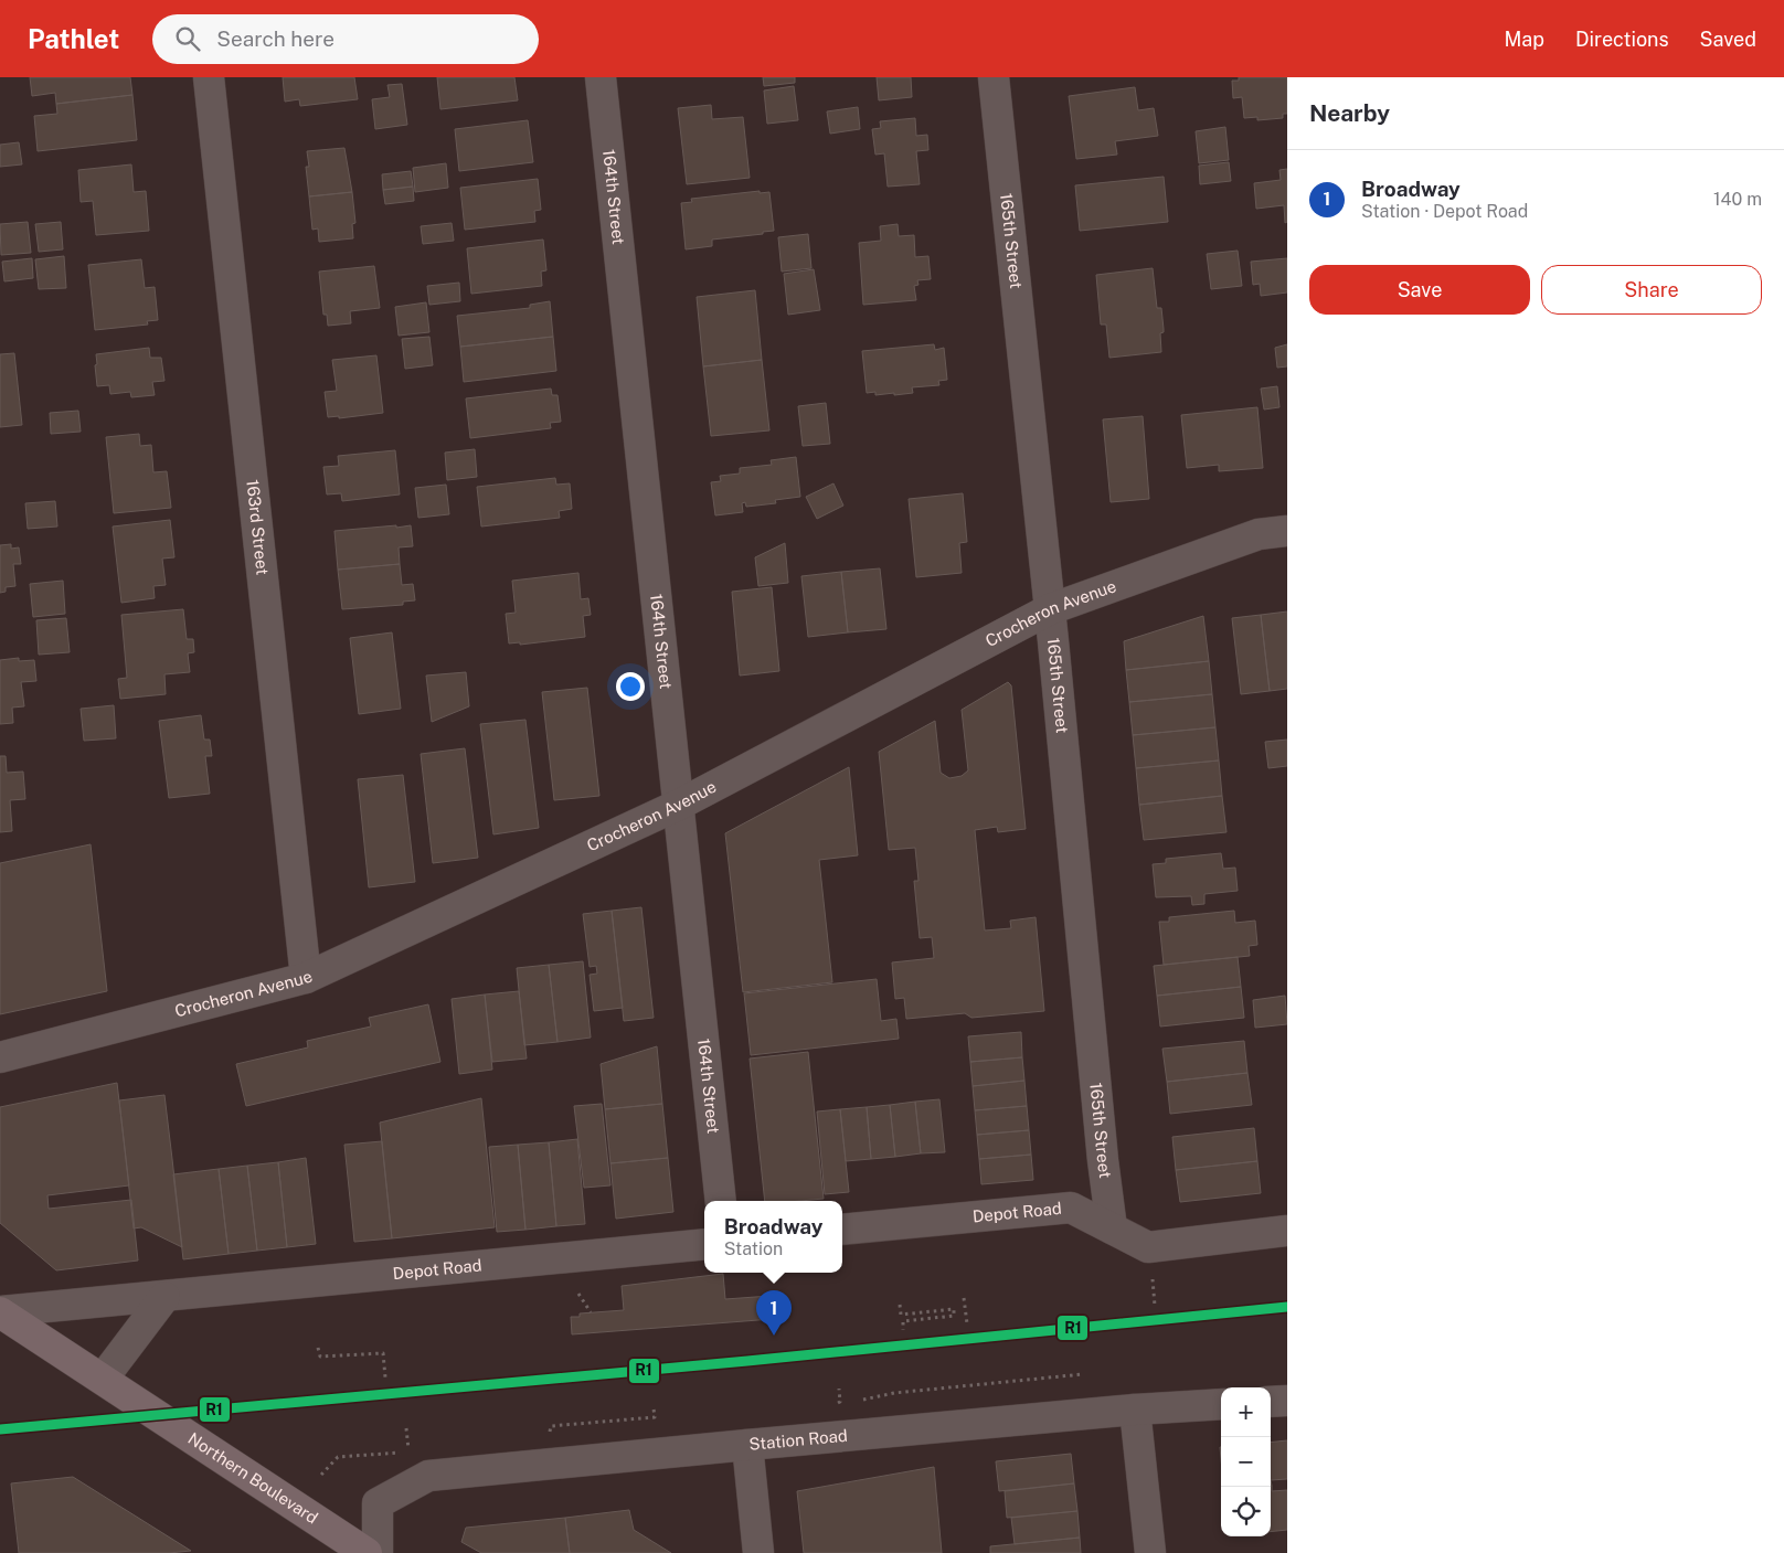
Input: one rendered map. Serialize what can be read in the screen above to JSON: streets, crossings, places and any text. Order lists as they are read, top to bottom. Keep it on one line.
{"streets":{"main road":["Northern Boulevard"],"street":["164th Street","165th Street","163rd Street","Crocheron Avenue","Depot Road","Station Road"]},"crossings":[["164th Street","Crocheron Avenue"],["165th Street","Crocheron Avenue"],["165th Street","Depot Road"],["163rd Street","Crocheron Avenue"],["Depot Road","Northern Boulevard"]],"lines":["transit line R1"],"page":{"header":"Pathlet","search":"Search here","nav":["Map","Directions","Saved"],"heading":"Nearby","list":[{"mark":"1","name":"Broadway","note":"Station · Depot Road","value":"140 m"}],"buttons":["Save","Share"],"popup":["Broadway","Station"],"pins":"1","map_buttons":["+","−"]}}
